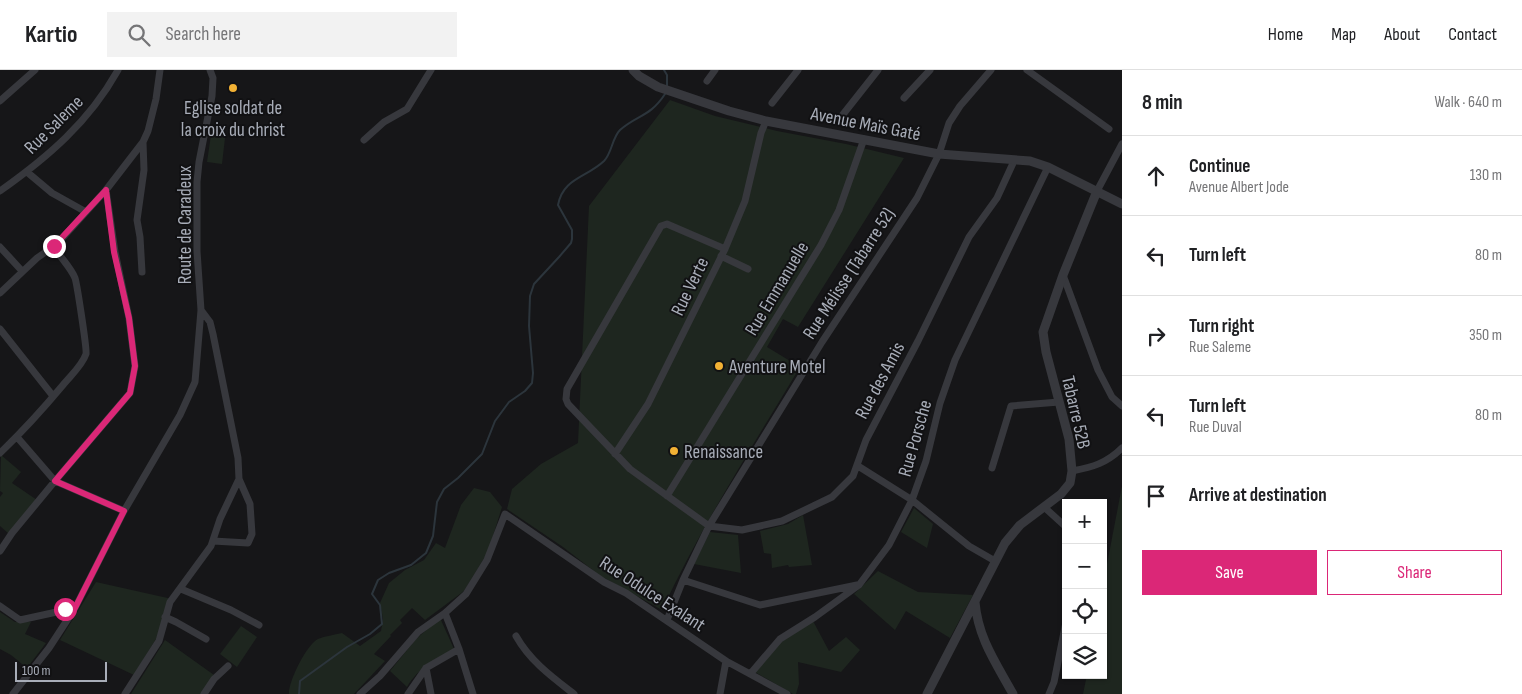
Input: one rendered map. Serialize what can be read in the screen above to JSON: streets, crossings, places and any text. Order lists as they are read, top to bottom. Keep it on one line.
{"streets":{"street":["Avenue Maïs Gaté","Rue Saleme","Route de Caradeux","Rue Mélisse (Tabarre 52)","Rue Verte","Rue Emmanuelle","Rue des Amis","Tabarre 52B","Rue Porsche","Rue Odulce Exalant"]},"crossings":[["Avenue Maïs Gaté","Rue Mélisse (Tabarre 52)"],["Avenue Maïs Gaté","Rue Verte"],["Avenue Maïs Gaté","Rue Emmanuelle"],["Avenue Maïs Gaté","Rue des Amis"],["Avenue Maïs Gaté","Tabarre 52B"],["Avenue Maïs Gaté","Rue Porsche"],["Rue Mélisse (Tabarre 52)","Rue des Amis"],["Rue Mélisse (Tabarre 52)","Rue Odulce Exalant"],["Rue Porsche","Rue Odulce Exalant"]],"places":["Eglise soldat de la croix du christ","Aventure Motel","Renaissance"],"scale_bar":"100 m","page":{"header":"Kartio","search":"Search here","nav":["Home","Map","About","Contact"],"heading":["8 min","Walk · 640 m"],"list":[["Continue","Avenue Albert Jode","130 m"],["Turn left","80 m"],["Turn right","Rue Saleme","350 m"],["Turn left","Rue Duval","80 m"],"Arrive at destination"],"map_buttons":["+","−"],"buttons":["Save","Share"],"scale":"100 m"}}
